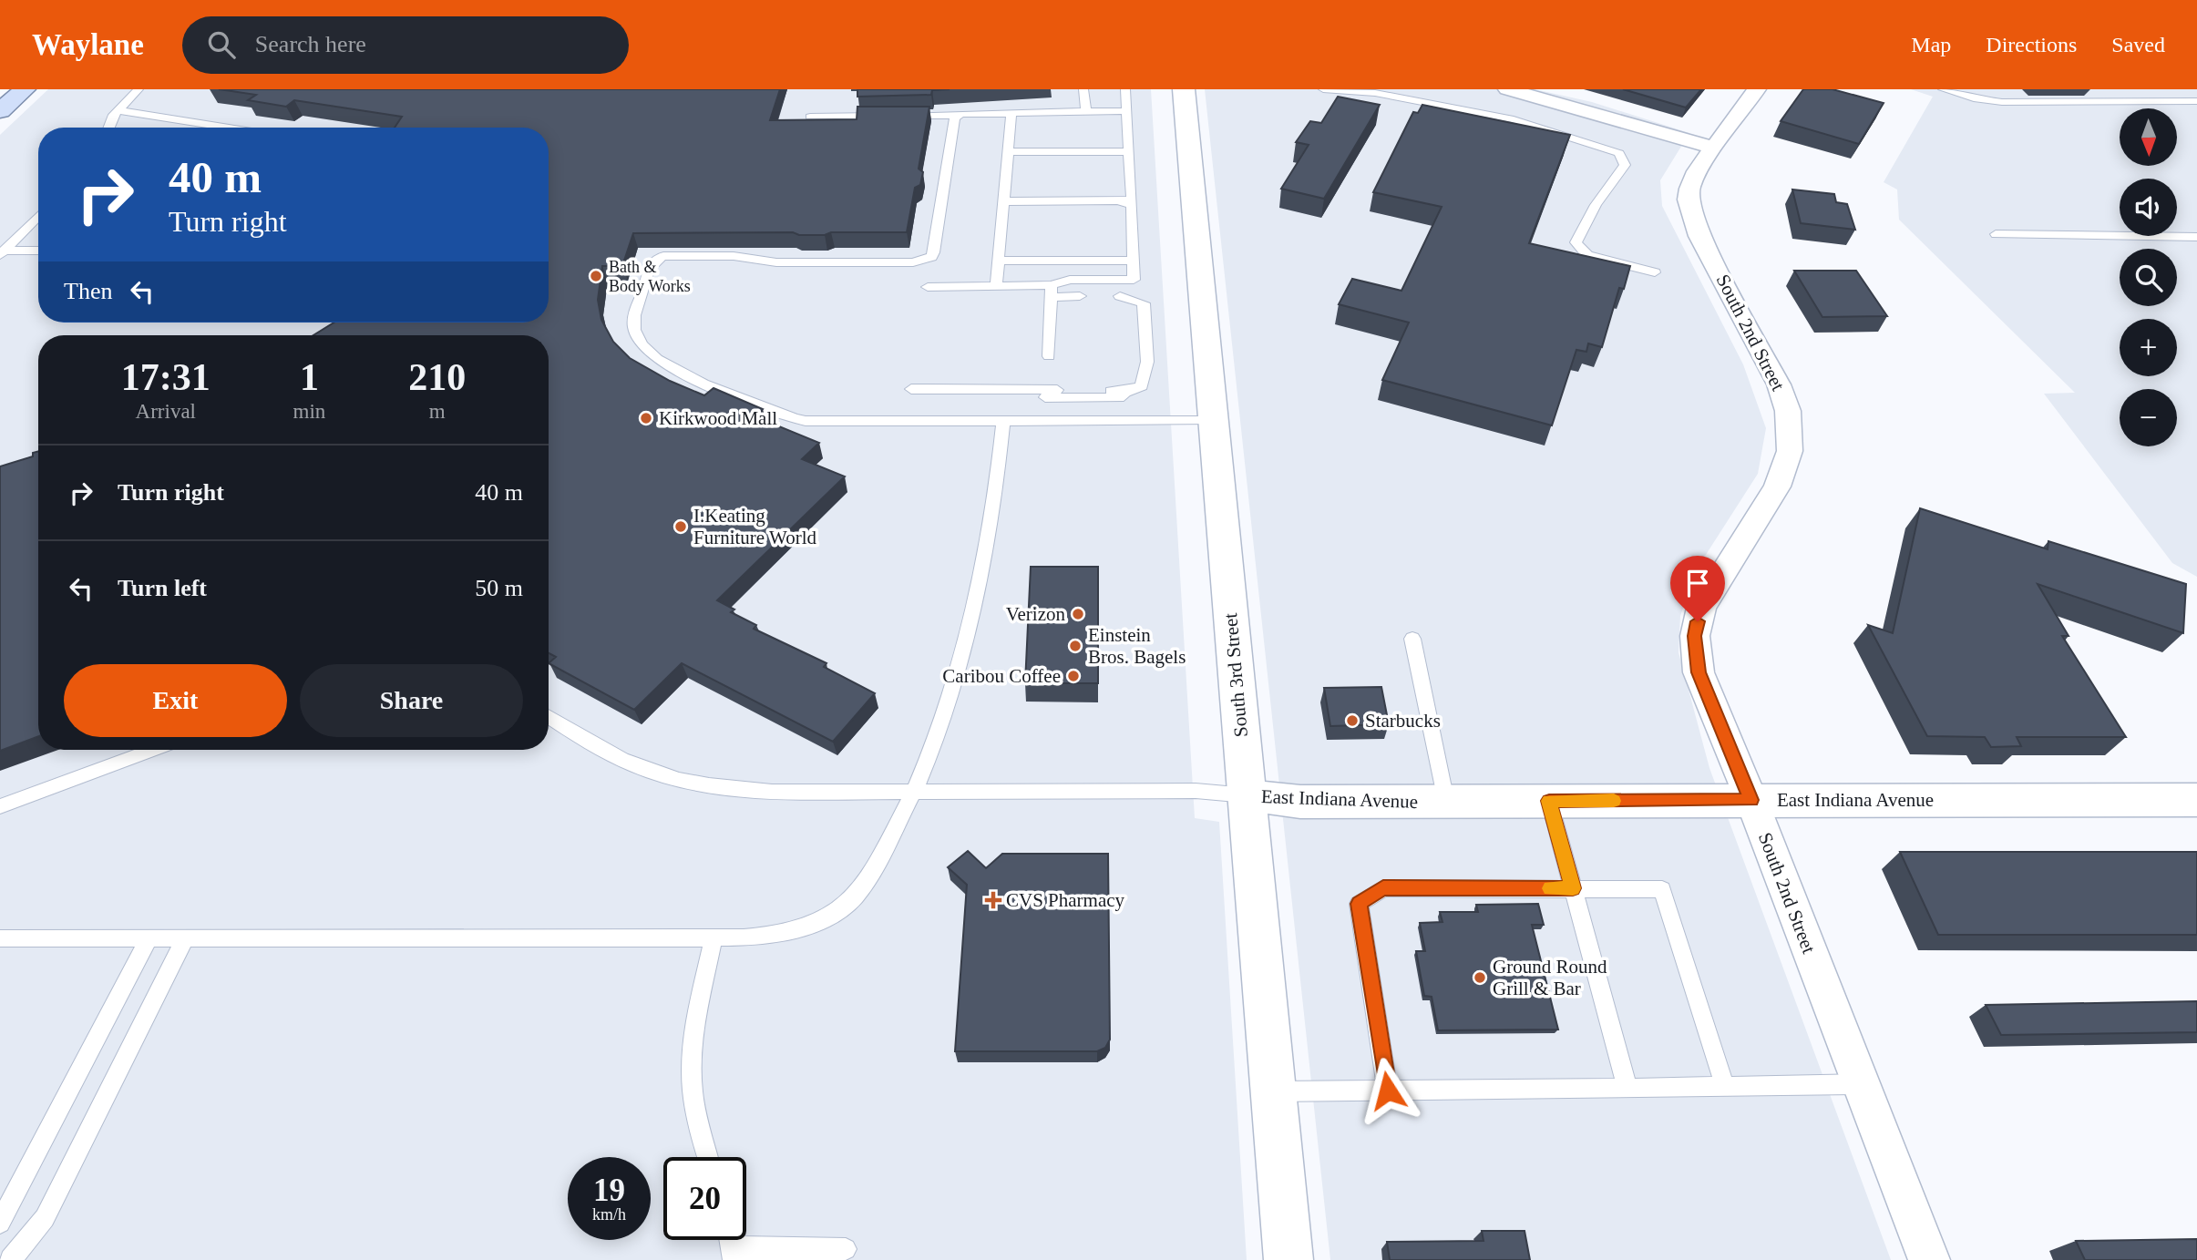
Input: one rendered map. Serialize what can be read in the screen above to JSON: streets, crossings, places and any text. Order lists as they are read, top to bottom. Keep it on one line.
{"streets":{"street":["South 2nd Street","South 3rd Street","East Indiana Avenue"]},"crossings":[["South 2nd Street","East Indiana Avenue"],["South 3rd Street","East Indiana Avenue"]],"places":{"other":["Bath & Body Works","Kirkwood Mall","I.Keating Furniture World","Verizon","Einstein Bros. Bagels","Caribou Coffee","Starbucks","Ground Round Grill & Bar"],"health":["CVS Pharmacy"]},"north":"bottom","page":{"header":"Waylane","search":"Search here","nav":["Map","Directions","Saved"],"map_buttons":["+","−"],"turn":["40 m","Turn right"],"then":"Then","eta":["17:31","Arrival","1","min","210","m"],"list":[{"name":"Turn right","value":"40 m"},{"name":"Turn left","value":"50 m"}],"buttons":["Exit","Share"],"speed":"19 km/h","limit":"20"}}
